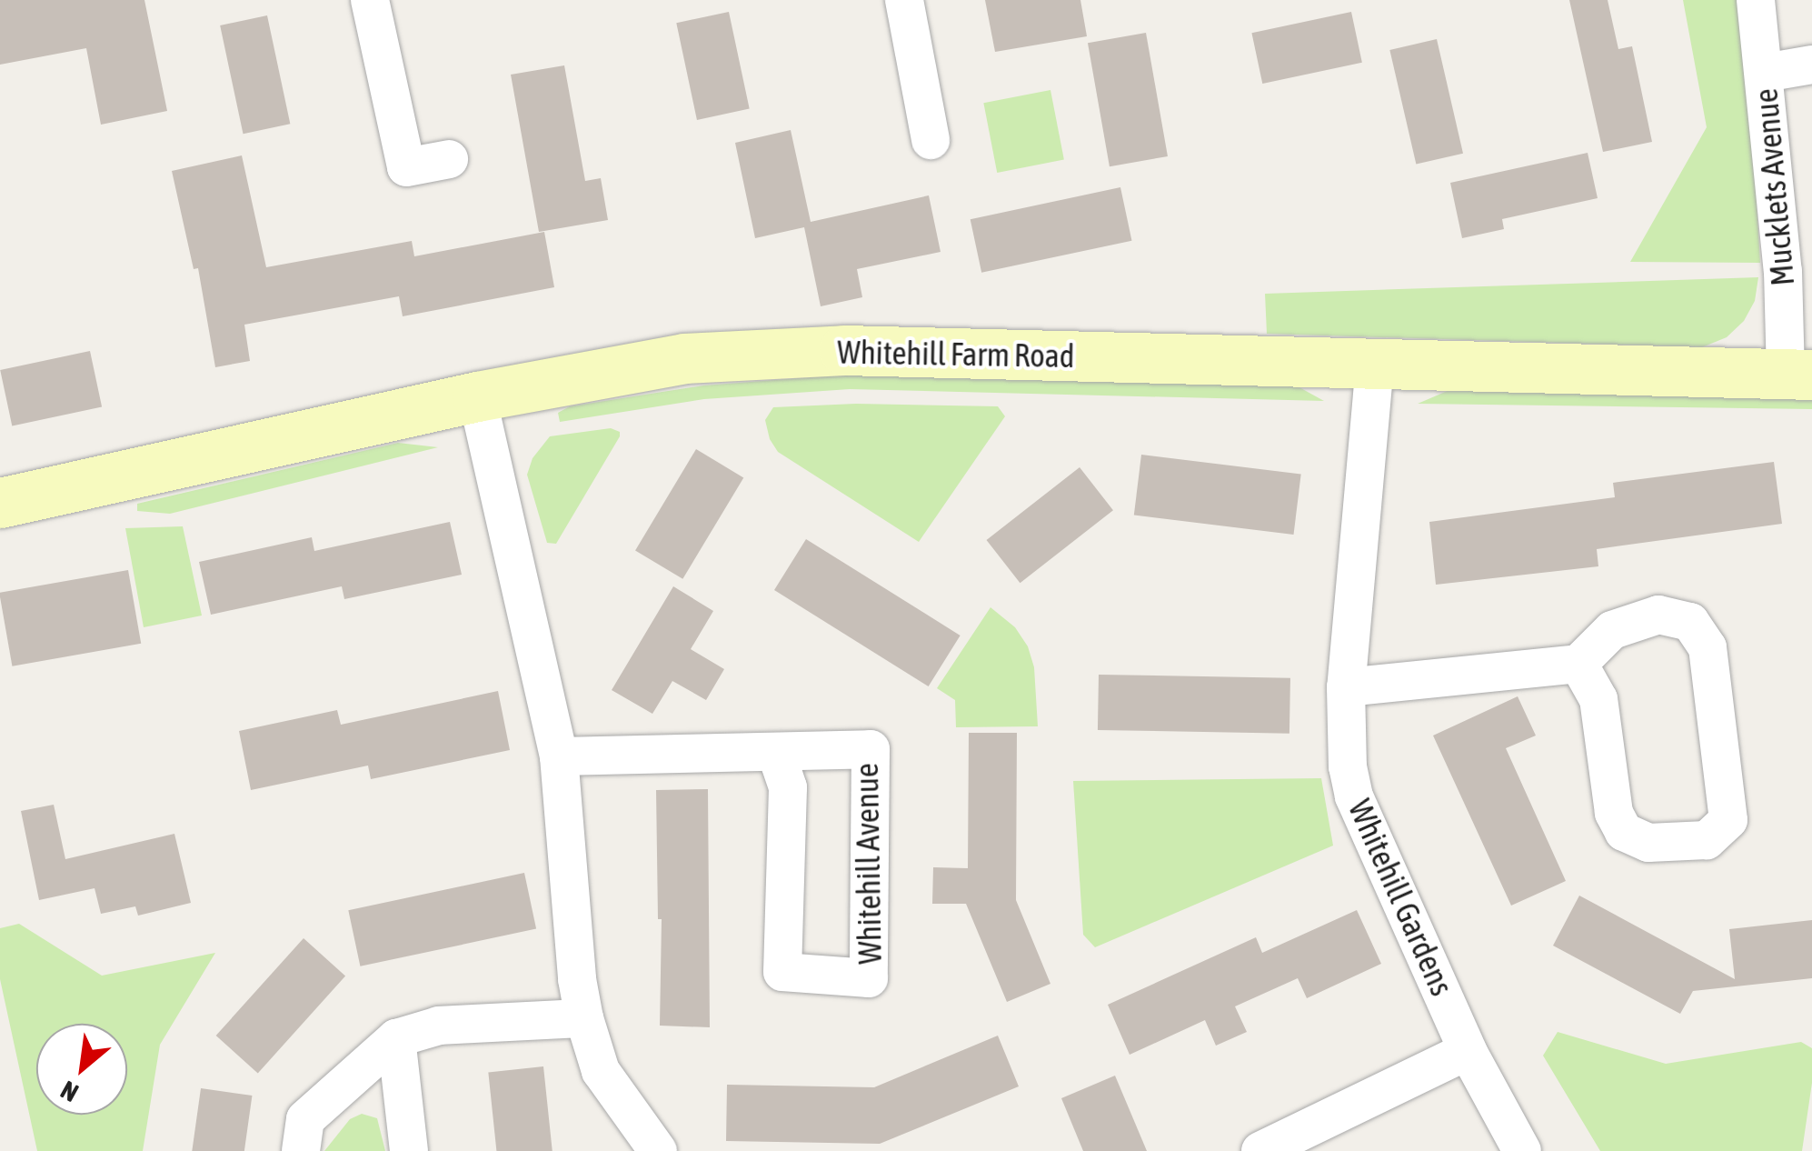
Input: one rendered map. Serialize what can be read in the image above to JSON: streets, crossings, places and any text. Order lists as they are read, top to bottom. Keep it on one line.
{"streets":{"street":["Mucklets Avenue","Whitehill Farm Road","Whitehill Avenue","Whitehill Gardens"]},"crossings":[["Mucklets Avenue","Whitehill Farm Road"],["Whitehill Farm Road","Whitehill Gardens"]],"north":"bottom left"}
